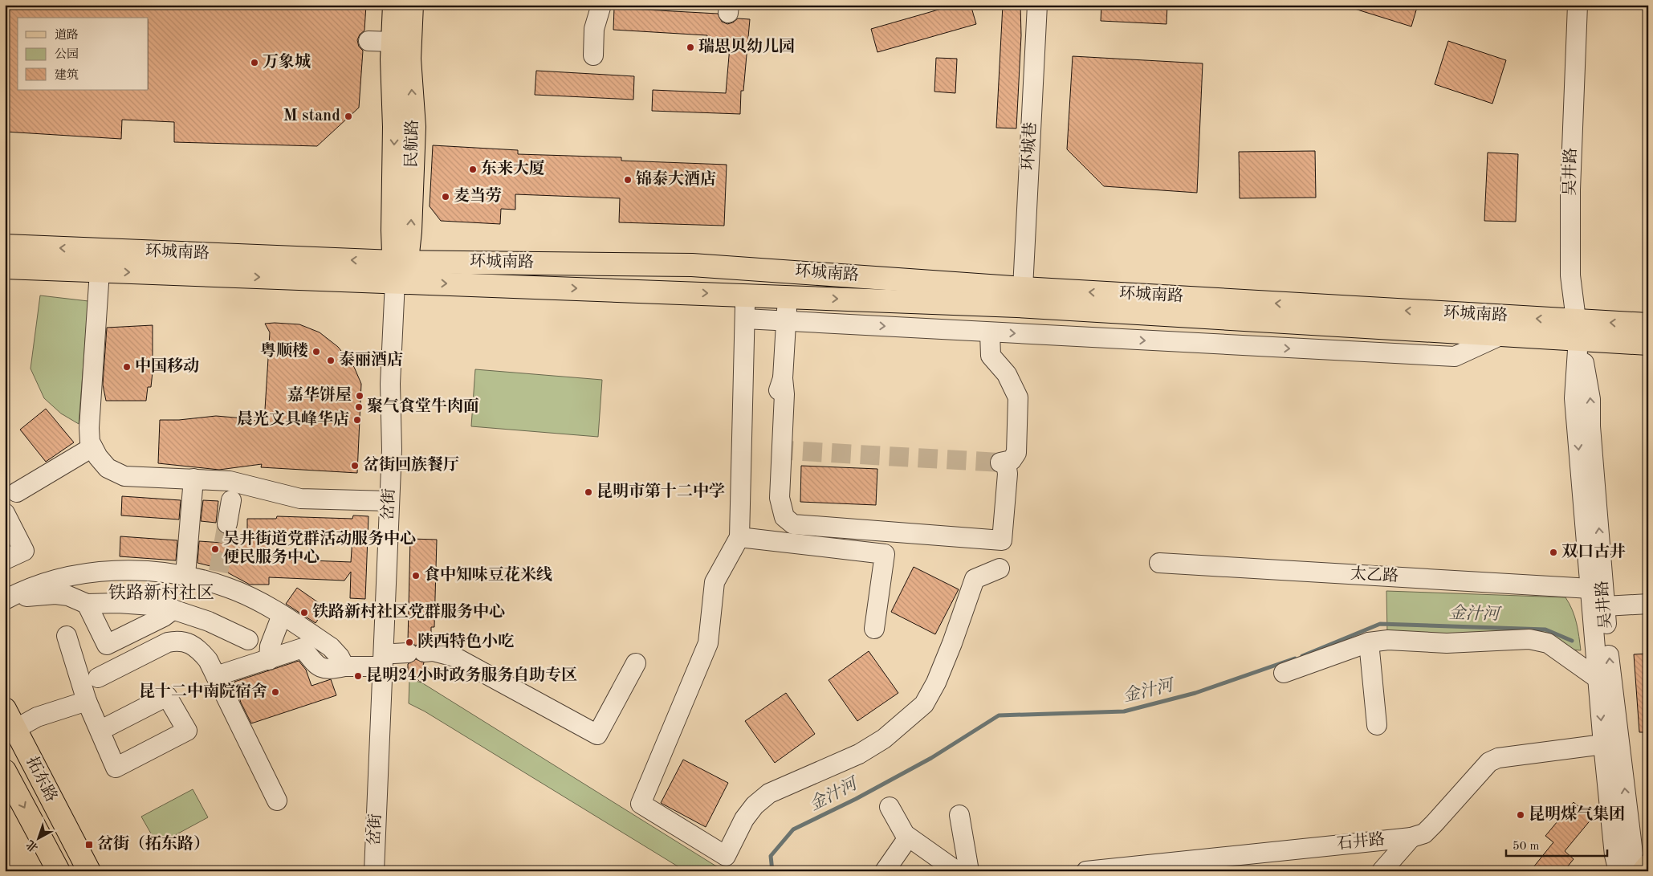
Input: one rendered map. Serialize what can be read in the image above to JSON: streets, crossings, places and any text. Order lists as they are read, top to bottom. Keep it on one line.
{"streets":{"main road":["民航路","环城南路","拓东路"],"street":["环城巷","吴井路","岔街","太乙路","石井路"]},"crossings":[["民航路","环城南路"],["民航路","岔街"],["环城巷","环城南路"],["吴井路","环城南路"],["吴井路","太乙路"],["吴井路","石井路"],["环城南路","岔街"]],"districts":["铁路新村社区"],"water":["金汁河"],"places":{"other":["瑞思贝幼儿园","万象城","M stand","东来大厦","锦泰大酒店","麦当劳","粤顺楼","泰丽酒店","中国移动","嘉华饼屋","聚气食堂牛肉面","晨光文具峰华店","岔街回族餐厅","昆明市第十二中学","吴井街道党群活动服务中心 便民服务中心","双口古井","食中知味豆花米线","铁路新村社区党群服务中心","陕西特色小吃","昆明24小时政务服务自助专区","昆十二中南院宿舍","昆明煤气集团"],"transit":["岔街（拓东路）"]},"legend":["道路","公园","建筑"],"scale_bar":"50 m","north":"bottom left"}
